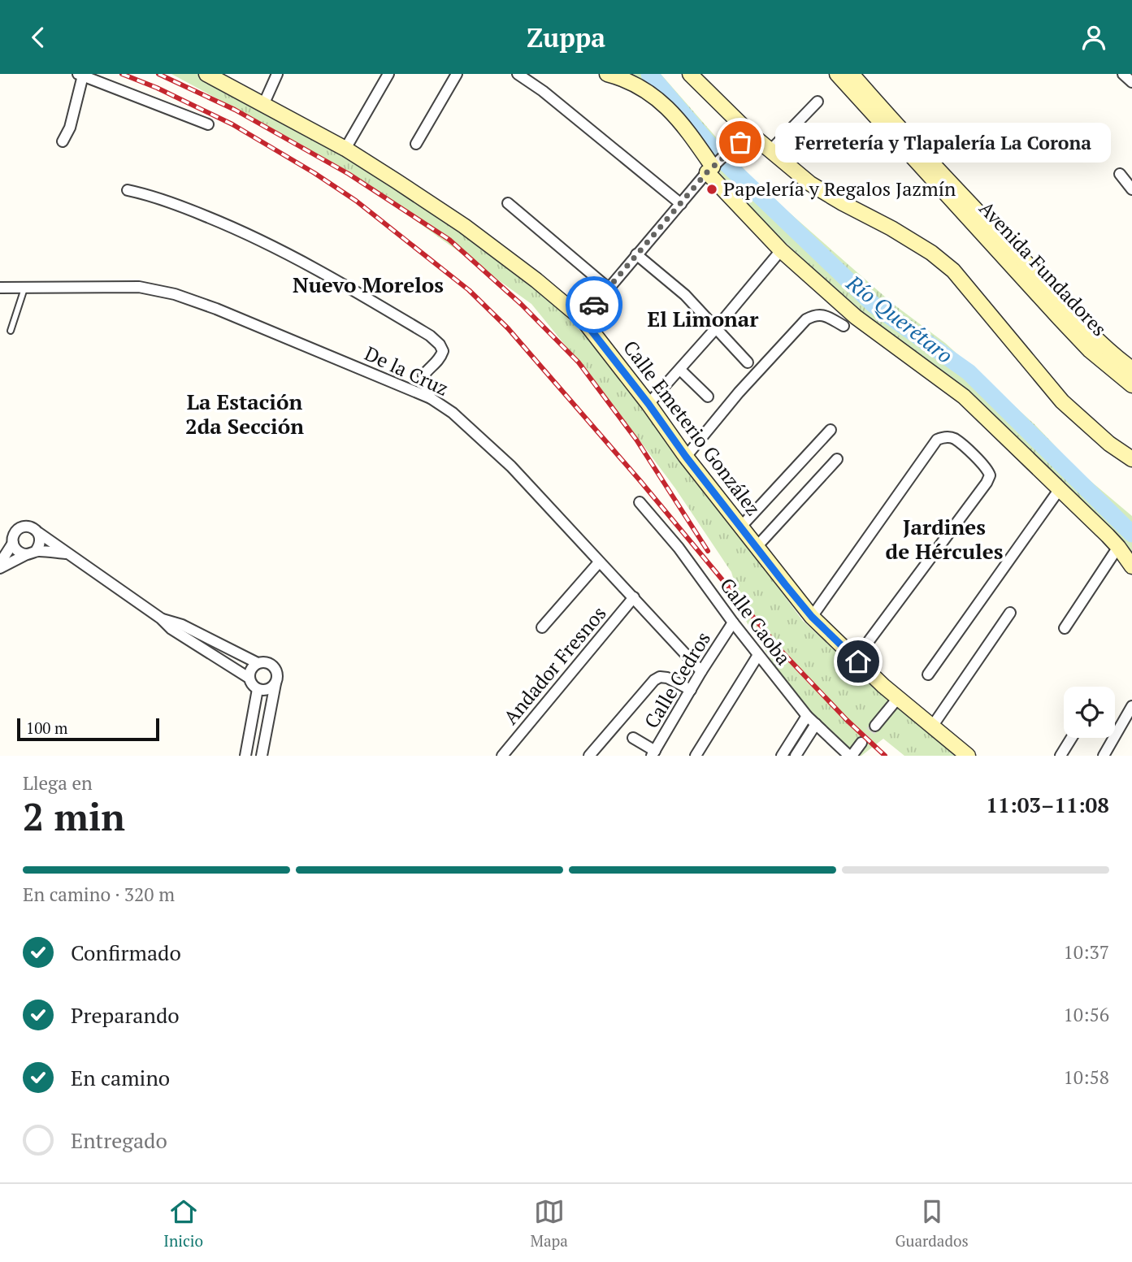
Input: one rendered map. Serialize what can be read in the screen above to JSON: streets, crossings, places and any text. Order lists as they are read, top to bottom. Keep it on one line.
{"streets":{"street":["Avenida Fundadores","De la Cruz","Calle Emeterio González","Calle Caoba","Andador Fresnos","Calle Cedros"]},"crossings":[["De la Cruz","Andador Fresnos"],["De la Cruz","Calle Cedros"],["Calle Caoba","Calle Cedros"]],"districts":["Nuevo Morelos","El Limonar","La Estación 2da Sección","Jardines de Hércules"],"water":["Río Querétaro"],"places":["Ferretería y Tlapalería La Corona","Papelería y Regalos Jazmín"],"scale_bar":"100 m","page":{"header":"Zuppa","bubble":"Ferretería y Tlapalería La Corona","scale":"100 m","heading":["2 min","Llega en","11:03–11:08"],"bar":"En camino · 320 m","list":[["Confirmado","10:37"],["Preparando","10:56"],["En camino","10:58"],"Entregado"],"tabs":["Inicio","Mapa","Guardados"]}}
